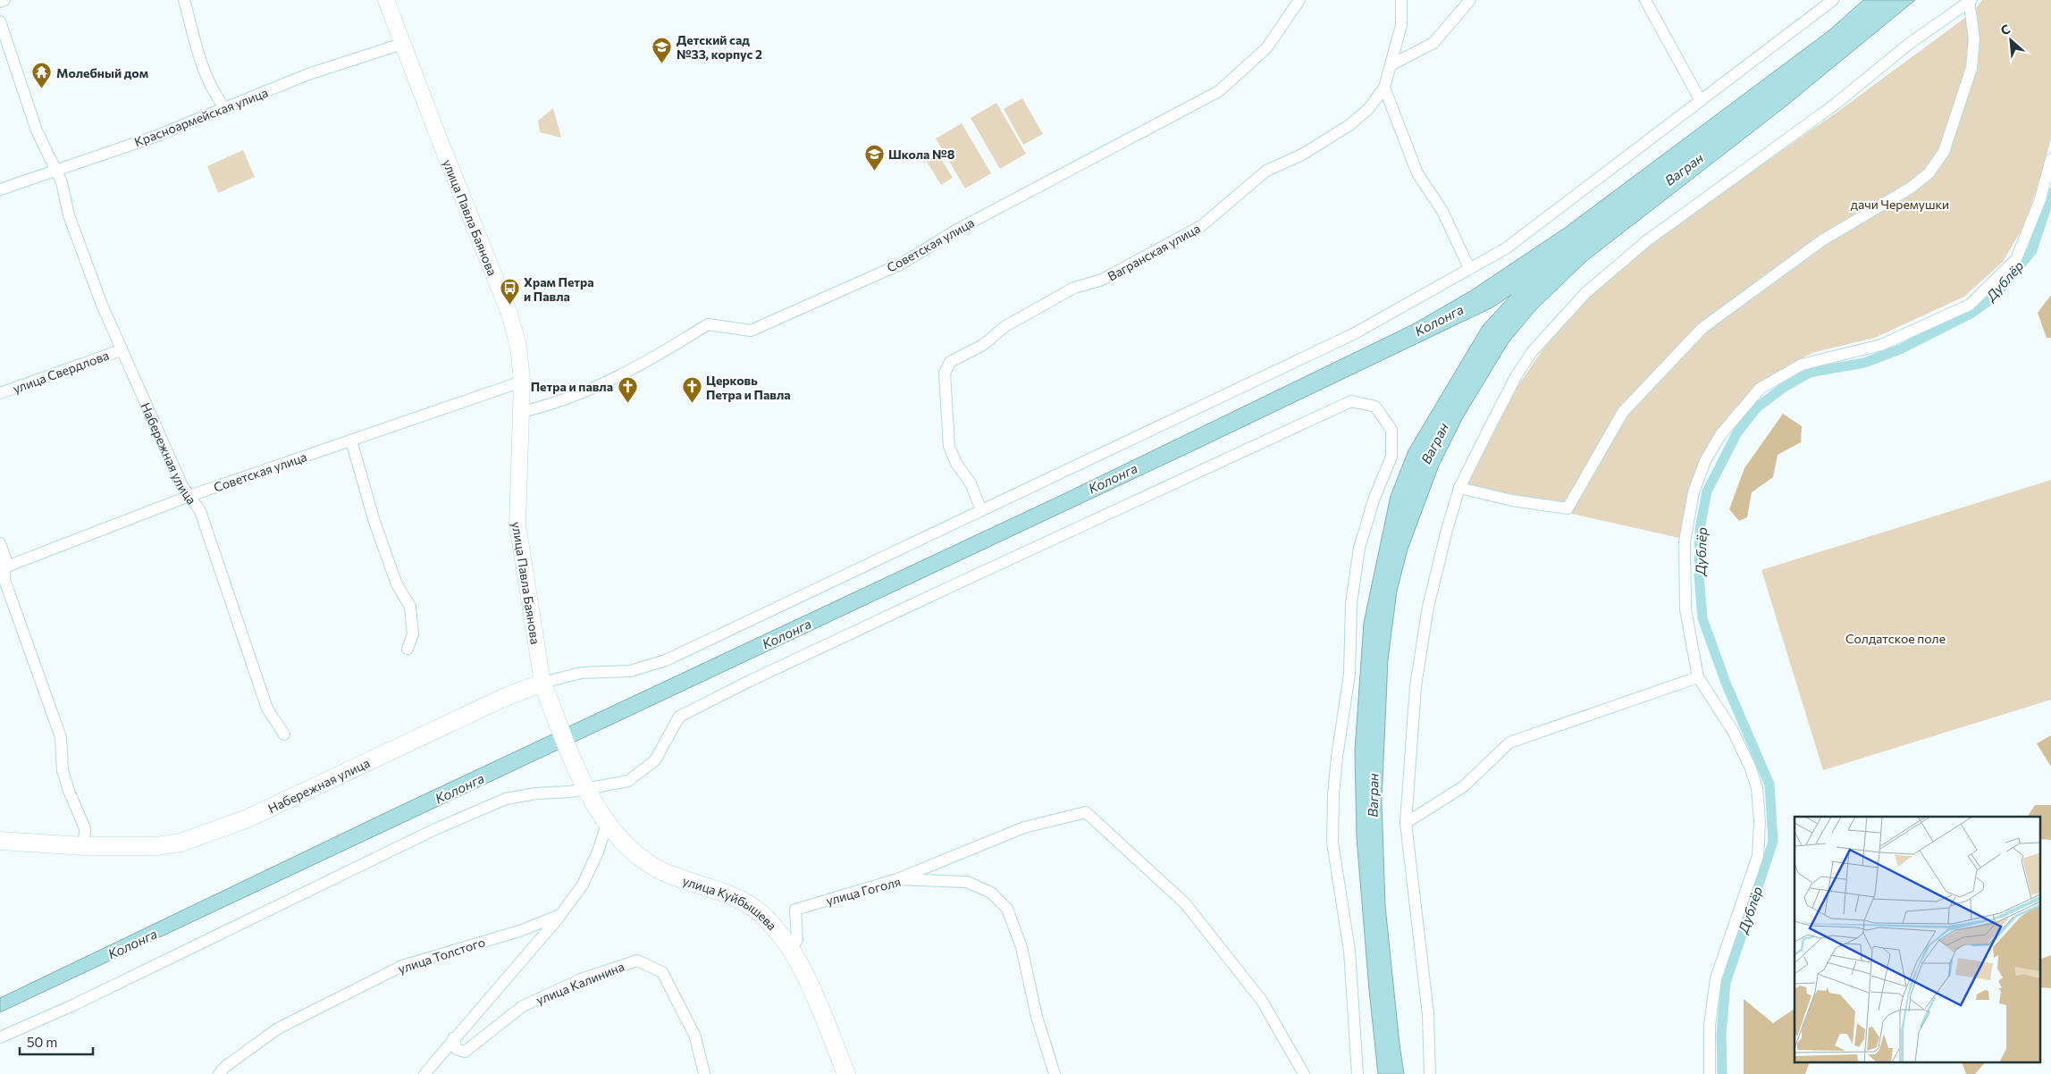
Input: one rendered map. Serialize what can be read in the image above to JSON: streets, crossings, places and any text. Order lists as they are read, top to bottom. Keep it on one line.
{"streets":{"highway":["Набережная улица","улица Куйбышева"],"main road":["улица Павла Баянова"],"street":["Красноармейская улица","Советская улица","Вагранская улица","улица Свердлова","улица Гоголя","улица Толстого","улица Калинина"]},"crossings":[["Красноармейская улица","улица Павла Баянова"],["Красноармейская улица","Набережная улица"],["улица Павла Баянова","Советская улица"],["улица Павла Баянова","Набережная улица"],["улица Павла Баянова","улица Куйбышева"],["Советская улица","Набережная улица"],["улица Свердлова","Набережная улица"],["Набережная улица","улица Куйбышева"],["улица Гоголя","улица Куйбышева"]],"water":["Вагран","Дублёр","Колонга"],"parks":["дачи Черемушки","Солдатское поле"],"places":{"school or university":["Детский сад №33, корпус 2","Школа №8"],"temple":["Молебный дом"],"bus stop":["Храм Петра и Павла"],"church":["Петра и павла","Церковь Петра и Павла"]},"scale_bar":"50 m","north":"top left"}
